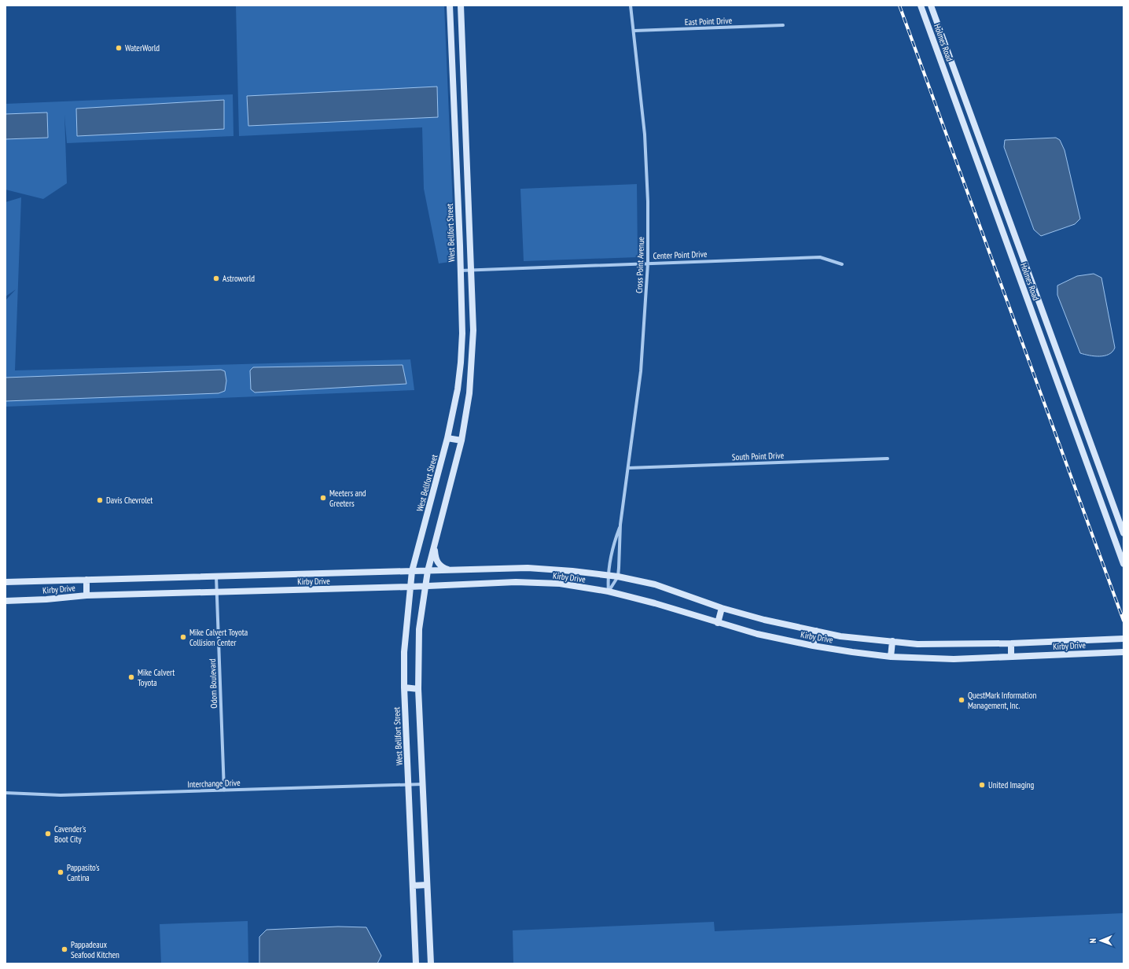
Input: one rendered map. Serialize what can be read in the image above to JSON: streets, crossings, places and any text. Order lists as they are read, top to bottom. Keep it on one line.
{"streets":{"main road":["Holmes Road","West Bellfort Street","Kirby Drive"],"street":["East Point Drive","Center Point Drive","Cross Point Avenue","South Point Drive","Odom Boulevard","Interchange Drive"]},"crossings":[["East Point Drive","Cross Point Avenue"],["West Bellfort Street","Center Point Drive"],["West Bellfort Street","Kirby Drive"],["West Bellfort Street","Interchange Drive"],["Center Point Drive","Cross Point Avenue"],["Cross Point Avenue","South Point Drive"],["Cross Point Avenue","Kirby Drive"],["Kirby Drive","Odom Boulevard"],["Odom Boulevard","Interchange Drive"]],"places":["WaterWorld","Astroworld","Meeters and Greeters","Davis Chevrolet","Mike Calvert Toyota Collision Center","Mike Calvert Toyota","QuestMark Information Management, Inc.","United Imaging","Cavender's Boot City","Pappasito's Cantina","Pappadeaux Seafood Kitchen"],"north":"left"}
